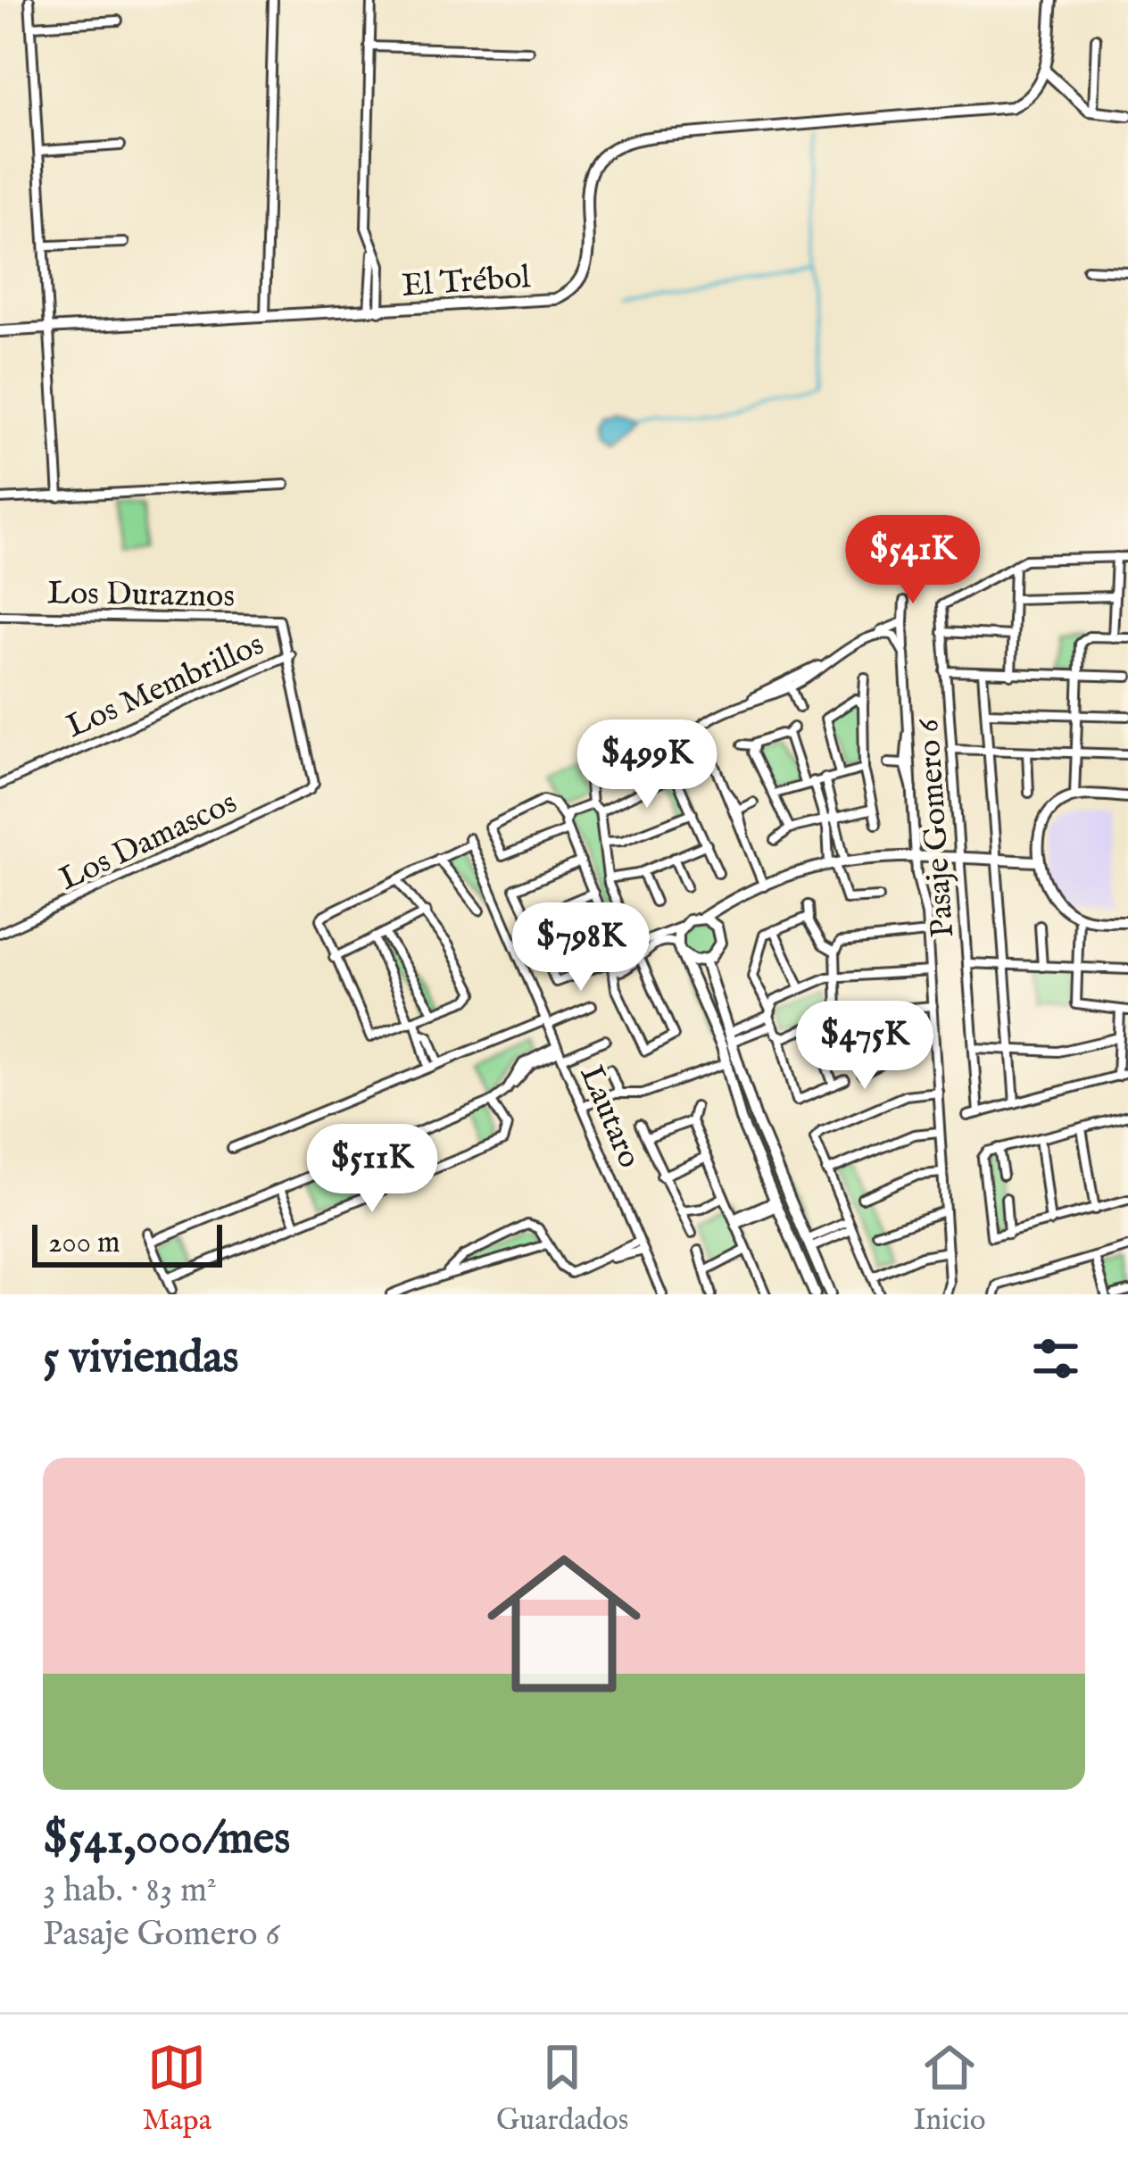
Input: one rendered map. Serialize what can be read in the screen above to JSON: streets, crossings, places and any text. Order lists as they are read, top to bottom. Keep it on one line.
{"streets":{"street":["El Trébol","Los Duraznos","Los Membrillos","Pasaje Gomero 6","Los Damascos","Lautaro"]},"crossings":[["Los Duraznos","Los Membrillos"],["Los Duraznos","Los Damascos"],["Los Membrillos","Los Damascos"]],"scale_bar":"200 m","page":{"price":["$541K","$499K","$798K","$475K","$511K"],"scale":"200 m","heading":"5 viviendas","list":[{"name":"$541,000/mes","note":"3 hab. · 83 m² · Pasaje Gomero 6"}],"tabs":["Mapa","Guardados","Inicio"]}}
